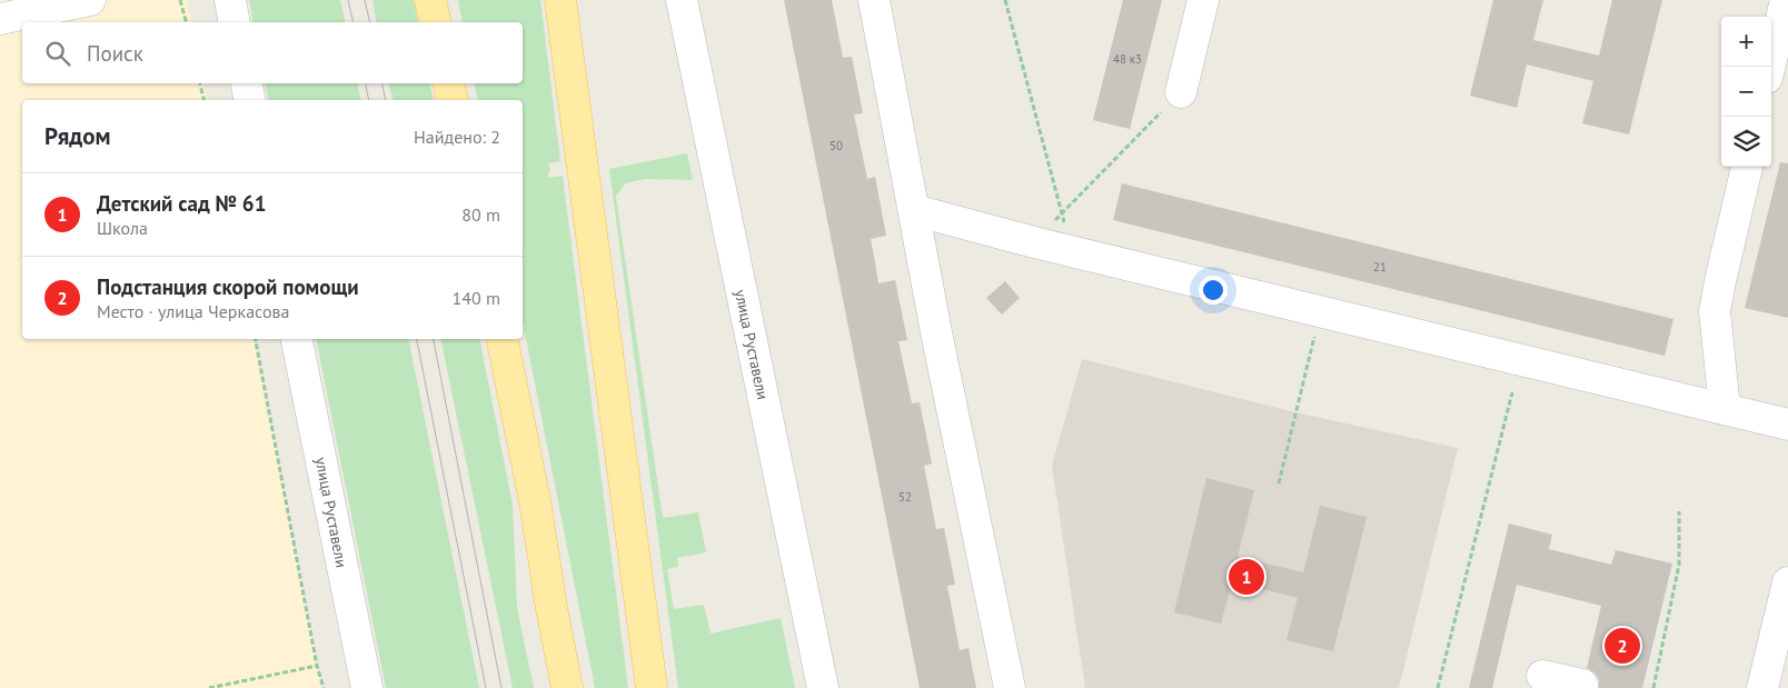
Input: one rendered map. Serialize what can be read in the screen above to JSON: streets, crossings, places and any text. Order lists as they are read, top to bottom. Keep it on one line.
{"streets":{"street":["улица Руставели"]},"house_numbers":["48 к3","50","21","52"],"page":{"map_buttons":["+","−"],"search":"Поиск","heading":["Рядом","Найдено: 2"],"list":[{"mark":"1","name":"Детский сад № 61","note":"Школа","value":"80 m"},{"mark":"2","name":"Подстанция скорой помощи","note":"Место · улица Черкасова","value":"140 m"}],"pins":["1","2"]}}
